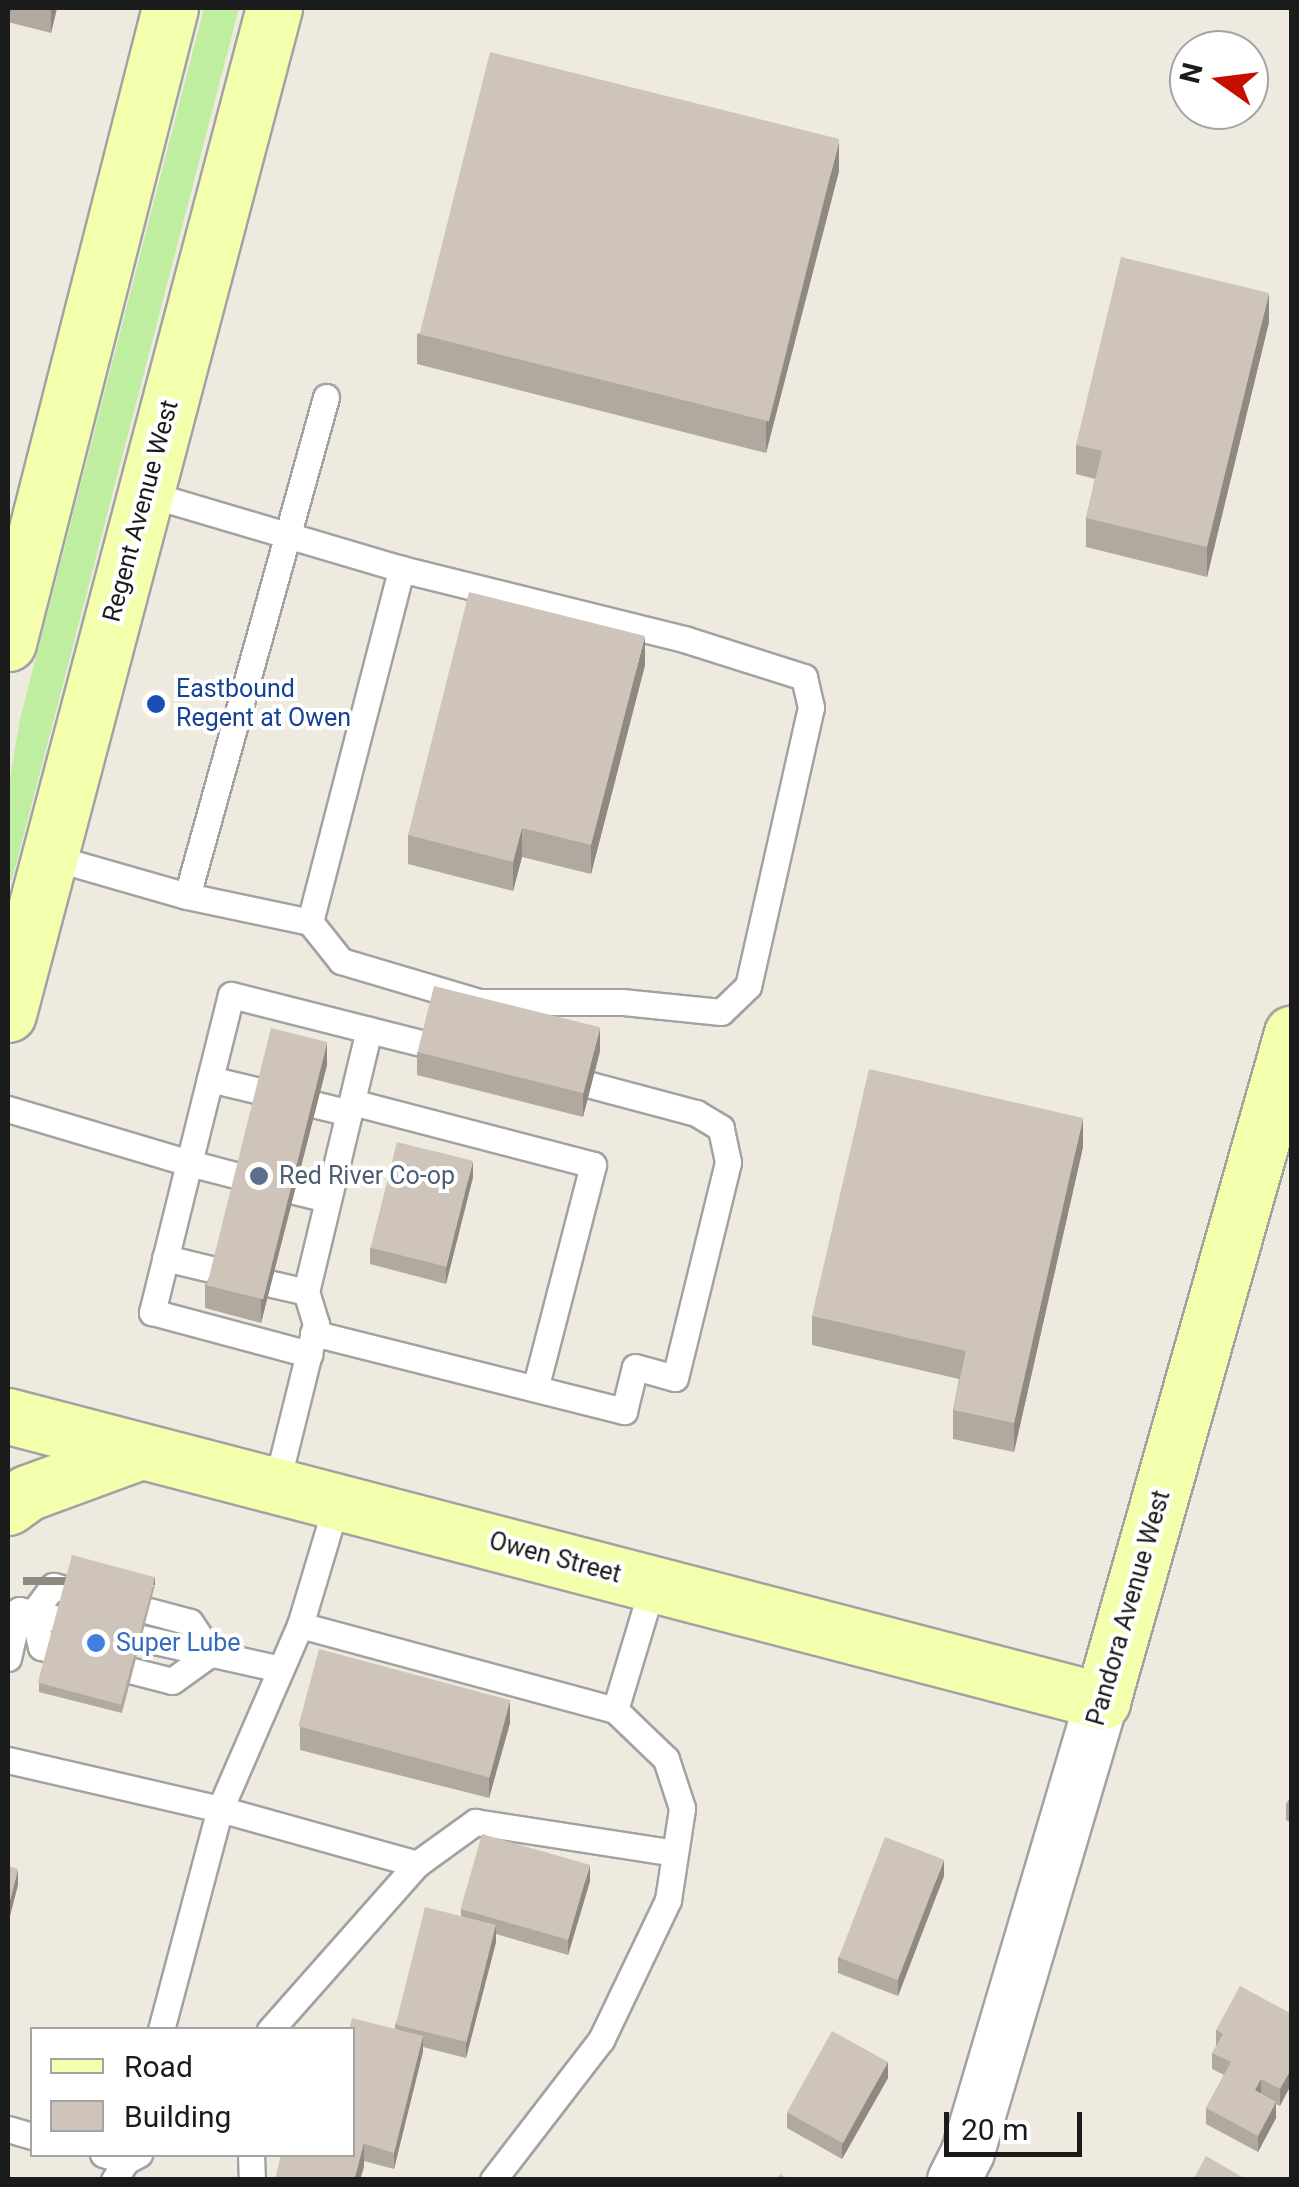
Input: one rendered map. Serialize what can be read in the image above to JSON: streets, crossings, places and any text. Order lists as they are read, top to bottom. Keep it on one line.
{"streets":{"main road":["Regent Avenue West","Owen Street","Pandora Avenue West"]},"crossings":[["Owen Street","Pandora Avenue West"]],"places":["Eastbound Regent at Owen","Red River Co-op","Super Lube"],"legend":["Road","Building"],"scale_bar":"20 m","north":"left"}
